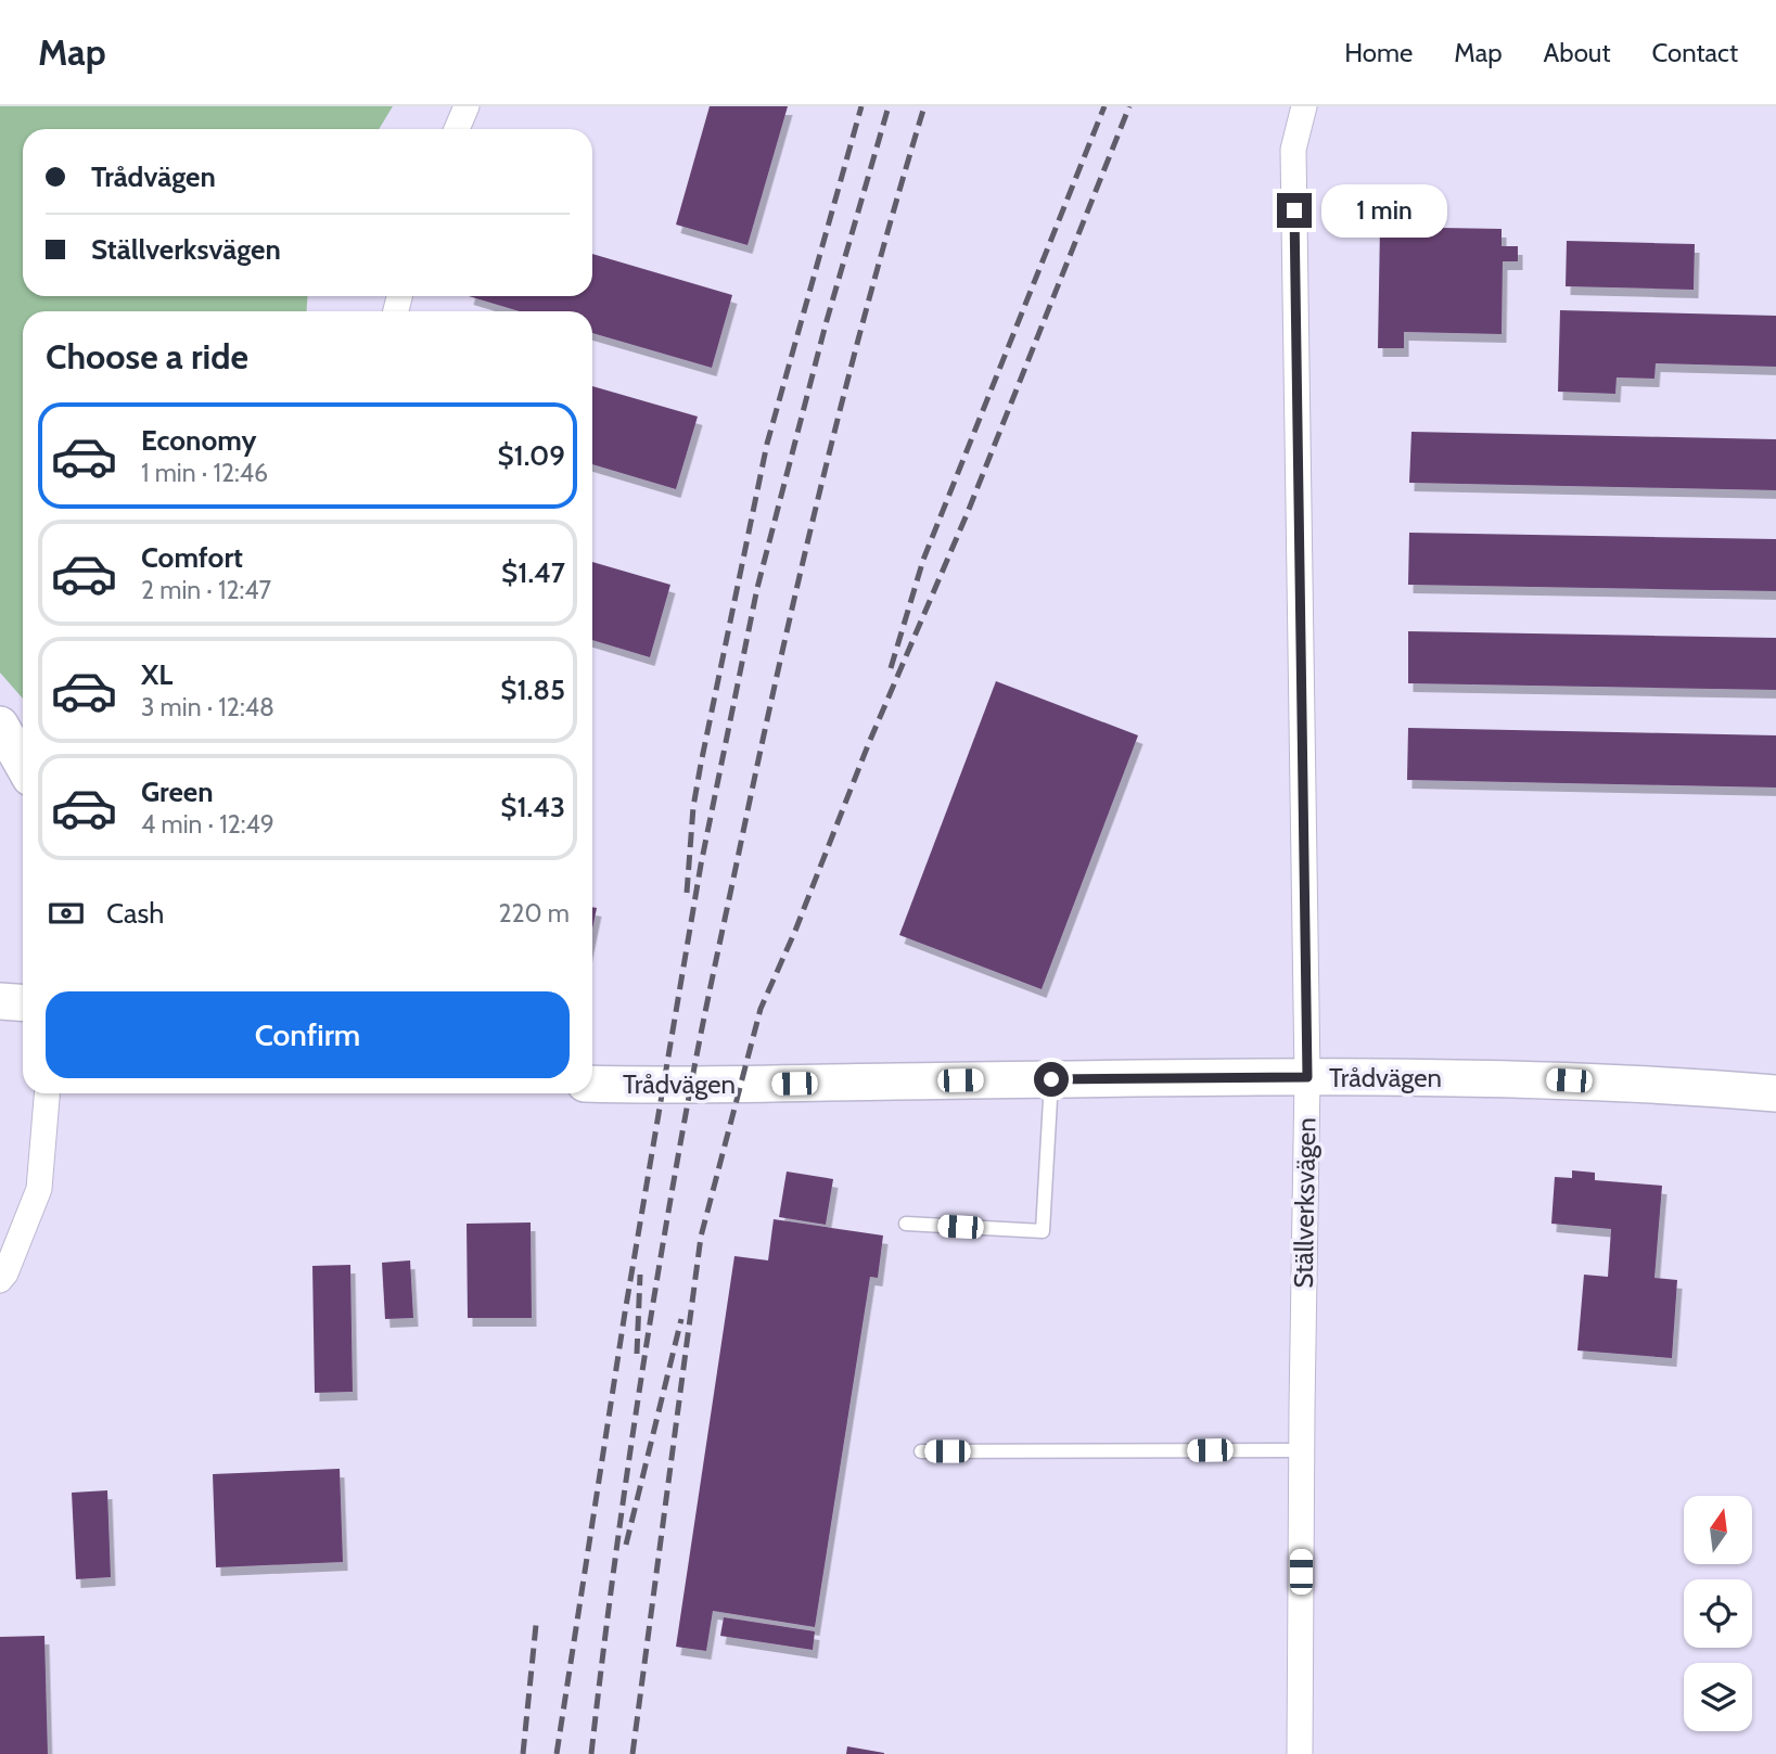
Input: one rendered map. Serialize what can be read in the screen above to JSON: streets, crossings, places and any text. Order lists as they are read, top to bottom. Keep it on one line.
{"streets":{"street":["Trådvägen","Ställverksvägen"]},"crossings":[["Trådvägen","Ställverksvägen"]],"north":"top","page":{"header":"Map","nav":["Home","Map","About","Contact"],"banner":["Trådvägen","Ställverksvägen"],"bubble":"1 min","heading":"Choose a ride","list":[{"name":"Economy","note":"1 min · 12:46","value":"$1.09"},{"name":"Comfort","note":"2 min · 12:47","value":"$1.47"},{"name":"XL","note":"3 min · 12:48","value":"$1.85"},{"name":"Green","note":"4 min · 12:49","value":"$1.43"}],"pay":["Cash","220 m"],"buttons":"Confirm"}}
